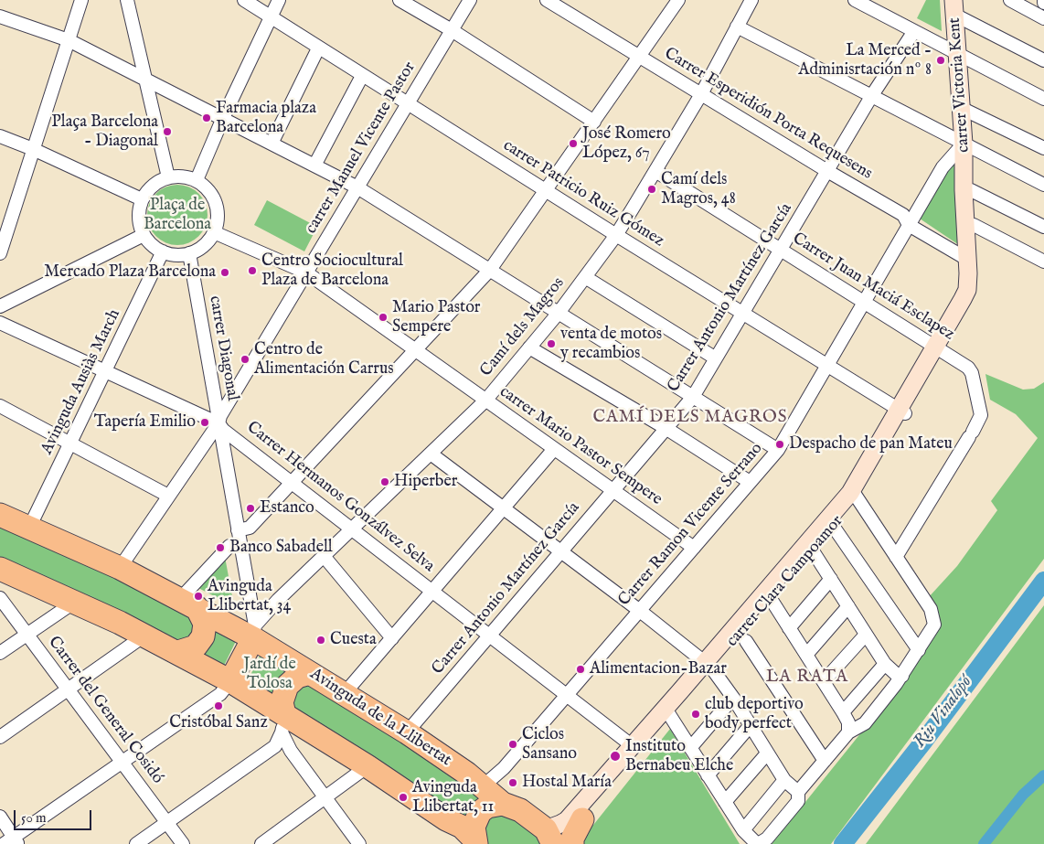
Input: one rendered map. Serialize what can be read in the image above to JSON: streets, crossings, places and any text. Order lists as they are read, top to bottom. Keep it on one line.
{"streets":{"highway":["Avinguda de la Llibertat"],"street":["carrer Victoria Kent","Carrer Esperidión Porta Requesens","carrer Manuel Vicente Pastor","carrer Patricio Ruiz Gómez","Carrer Juan Maciá Esclapez","Carrer Antonio Martínez García","Camí dels Magros","carrer Diagonal","Avinguda Ausiàs March","carrer Mario Pastor Sempere","Carrer Hermanos Gonzálvez Selva","Carrer Ramon Vicente Serrano","carrer Clara Campoamor","Carrer del General Cosidó"]},"crossings":[["carrer Victoria Kent","Carrer Esperidión Porta Requesens"],["carrer Victoria Kent","Carrer Ramon Vicente Serrano"],["carrer Victoria Kent","carrer Clara Campoamor"],["Carrer Esperidión Porta Requesens","Carrer Antonio Martínez García"],["Carrer Esperidión Porta Requesens","Camí dels Magros"],["Carrer Esperidión Porta Requesens","Carrer Ramon Vicente Serrano"],["carrer Manuel Vicente Pastor","carrer Patricio Ruiz Gómez"],["carrer Manuel Vicente Pastor","carrer Diagonal"],["carrer Manuel Vicente Pastor","carrer Mario Pastor Sempere"],["carrer Manuel Vicente Pastor","Carrer Hermanos Gonzálvez Selva"],["carrer Manuel Vicente Pastor","Avinguda de la Llibertat"],["carrer Patricio Ruiz Gómez","Carrer Antonio Martínez García"],["carrer Patricio Ruiz Gómez","Camí dels Magros"],["carrer Patricio Ruiz Gómez","Carrer Ramon Vicente Serrano"],["carrer Patricio Ruiz Gómez","carrer Clara Campoamor"],["Carrer Juan Maciá Esclapez","Carrer Antonio Martínez García"],["Carrer Juan Maciá Esclapez","Camí dels Magros"],["Carrer Juan Maciá Esclapez","Carrer Ramon Vicente Serrano"],["Carrer Juan Maciá Esclapez","carrer Clara Campoamor"],["Carrer Antonio Martínez García","carrer Mario Pastor Sempere"],["Carrer Antonio Martínez García","Carrer Hermanos Gonzálvez Selva"],["Carrer Antonio Martínez García","Avinguda de la Llibertat"],["Camí dels Magros","carrer Diagonal"],["Camí dels Magros","carrer Mario Pastor Sempere"],["Camí dels Magros","Carrer Hermanos Gonzálvez Selva"],["Camí dels Magros","Avinguda de la Llibertat"],["carrer Diagonal","Avinguda Ausiàs March"],["carrer Diagonal","carrer Mario Pastor Sempere"],["carrer Diagonal","Carrer Hermanos Gonzálvez Selva"],["carrer Diagonal","Avinguda de la Llibertat"],["Avinguda Ausiàs March","carrer Mario Pastor Sempere"],["Avinguda Ausiàs March","Carrer Hermanos Gonzálvez Selva"],["Avinguda Ausiàs March","Avinguda de la Llibertat"],["carrer Mario Pastor Sempere","Carrer Ramon Vicente Serrano"],["Carrer Hermanos Gonzálvez Selva","Carrer Ramon Vicente Serrano"],["Carrer Hermanos Gonzálvez Selva","carrer Clara Campoamor"],["Carrer Ramon Vicente Serrano","Avinguda de la Llibertat"],["carrer Clara Campoamor","Avinguda de la Llibertat"]],"districts":["CAMÍ DELS MAGROS","LA RATA"],"water":["Riu Vinalopó"],"parks":["Plaça de Barcelona","Jardí de Tolosa"],"places":["La Merced - Adminisrtación nº 8","Farmacia plaza Barcelona","Plaça Barcelona - Diagonal","José Romero López, 67","Camí dels Magros, 48","Centro Sociocultural Plaza de Barcelona","Mercado Plaza Barcelona","Mario Pastor Sempere","venta de motos y recambios","Centro de Alimentación Carrus","Tapería Emilio","Despacho de pan Mateu","Hiperber","Estanco","Banco Sabadell","Avinguda Llibertat, 34","Cuesta","Alimentacion-Bazar","Cristóbal Sanz","club deportivo body perfect","Ciclos Sansano","Instituto Bernabeu Elche","Hostal María","Avinguda Llibertat, 11"],"scale_bar":"50 m"}
